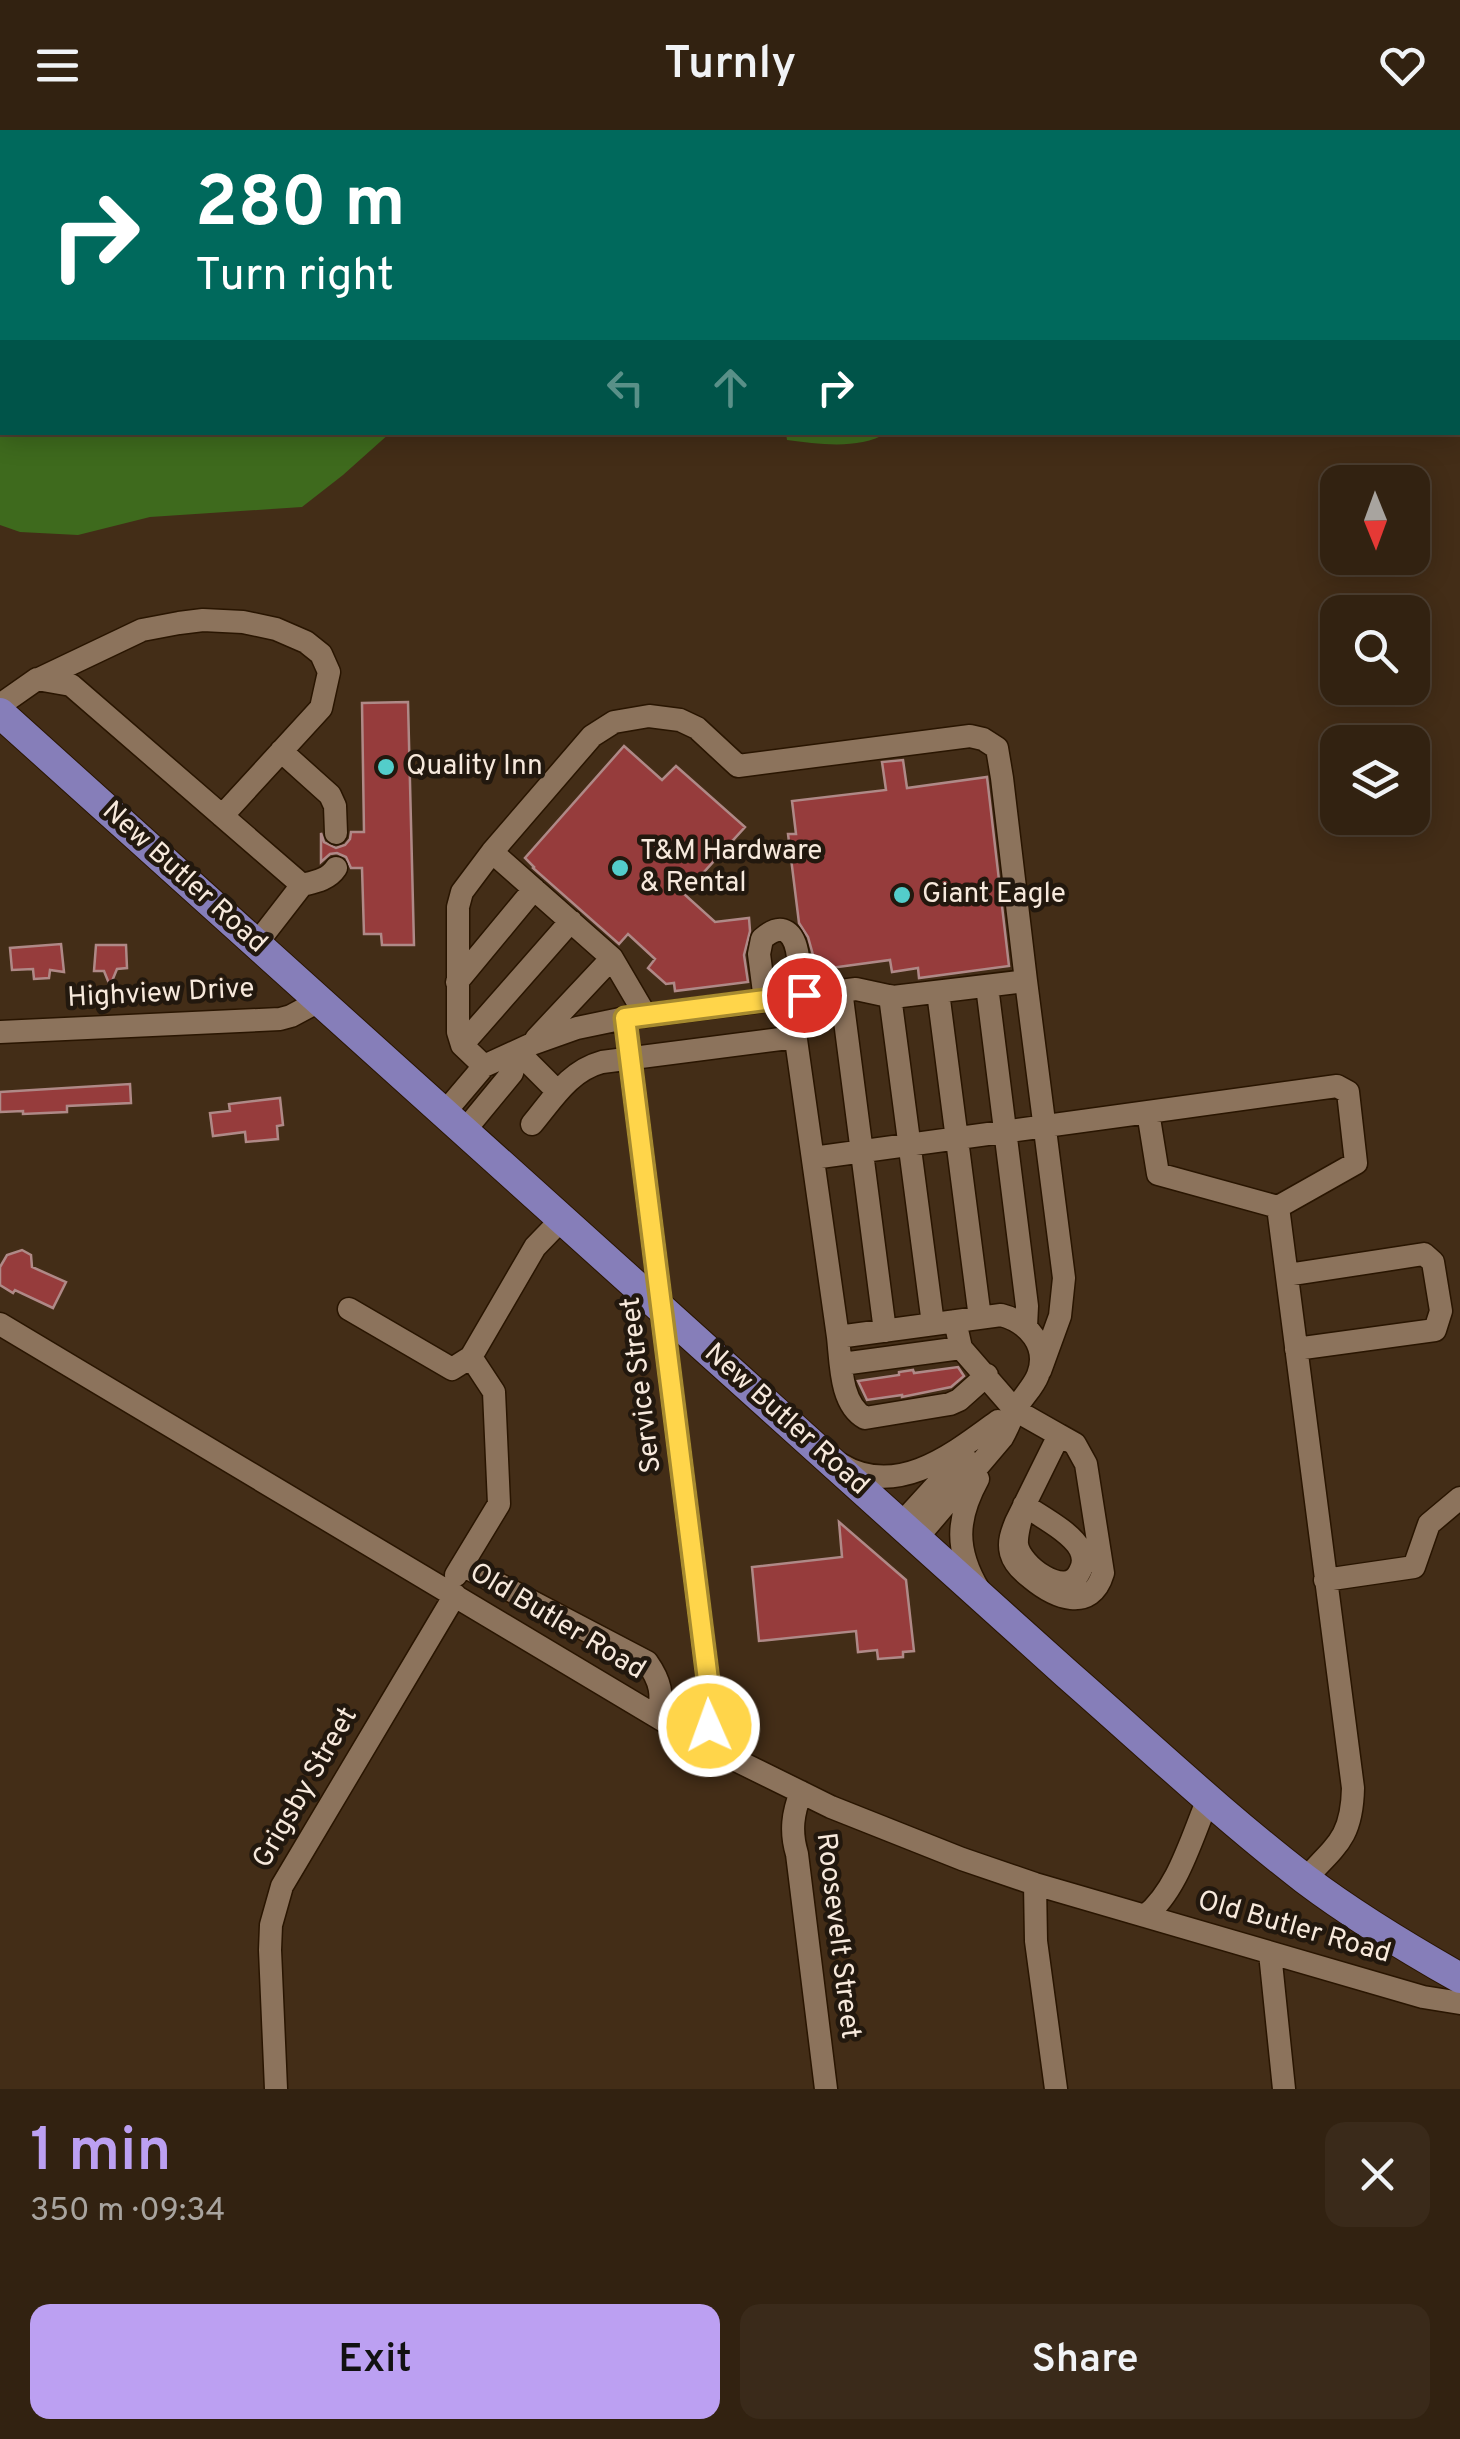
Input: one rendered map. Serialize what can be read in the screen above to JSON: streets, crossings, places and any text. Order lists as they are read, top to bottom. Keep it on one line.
{"streets":{"main road":["New Butler Road"],"street":["Highview Drive","Service Street","Old Butler Road","Grigsby Street","Roosevelt Street"]},"crossings":[["New Butler Road","Highview Drive"],["New Butler Road","Service Street"],["Service Street","Old Butler Road"],["Old Butler Road","Grigsby Street"],["Old Butler Road","Roosevelt Street"]],"places":["Quality Inn","T&M Hardware & Rental","Giant Eagle"],"north":"bottom","page":{"header":"Turnly","turn":["280 m","Turn right"],"heading":["1 min","350 m · 09:34"],"buttons":["Exit","Share"]}}
